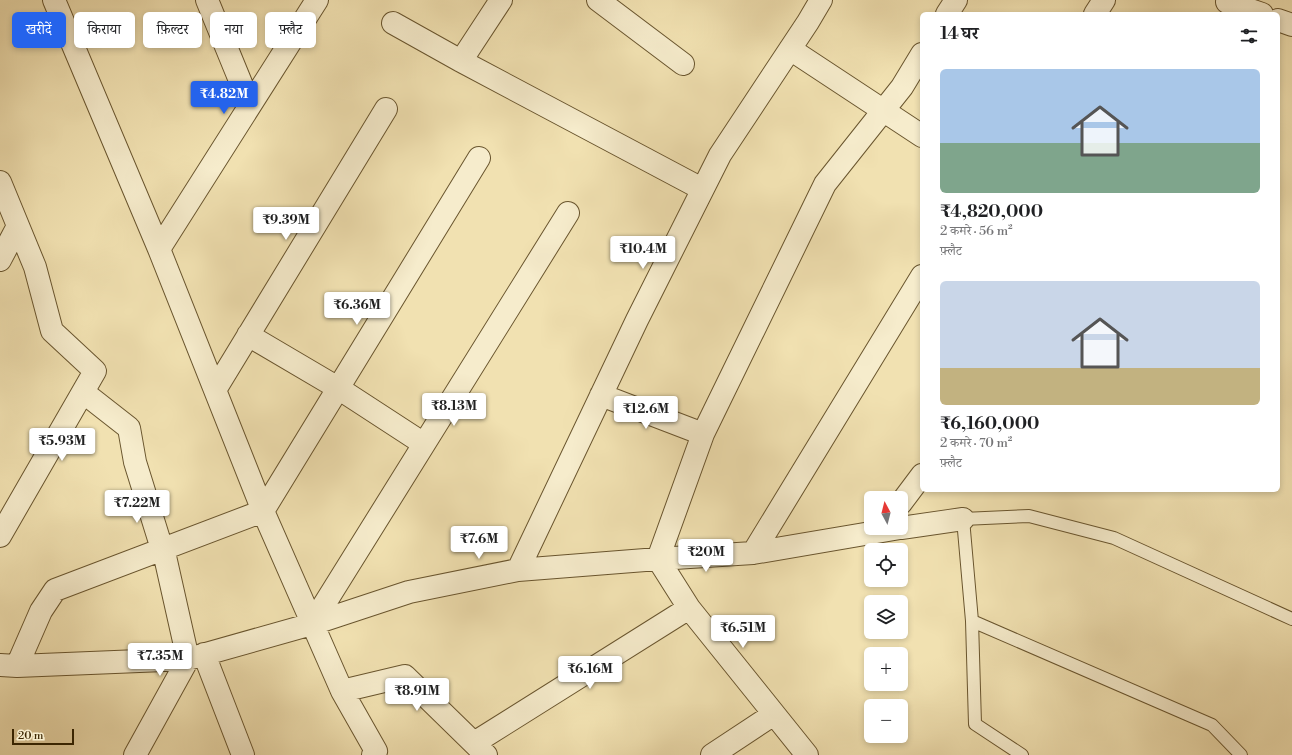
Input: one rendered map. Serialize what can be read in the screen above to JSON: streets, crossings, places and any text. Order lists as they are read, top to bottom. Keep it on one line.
{"scale_bar":"20 m","north":"top","page":{"chip":["खरीदें","किराया","फ़िल्टर","नया","फ़्लैट"],"heading":"14 घर","list":[{"name":"₹4,820,000","note":"2 कमरे · 56 m² · फ़्लैट"},{"name":"₹6,160,000","note":"2 कमरे · 70 m² · फ़्लैट"}],"price":["₹4.82M","₹9.39M","₹10.4M","₹6.36M","₹8.13M","₹12.6M","₹5.93M","₹7.22M","₹7.6M","₹20M","₹6.51M","₹7.35M","₹6.16M","₹8.91M"],"map_buttons":["+","−"],"scale":"20 m"}}
